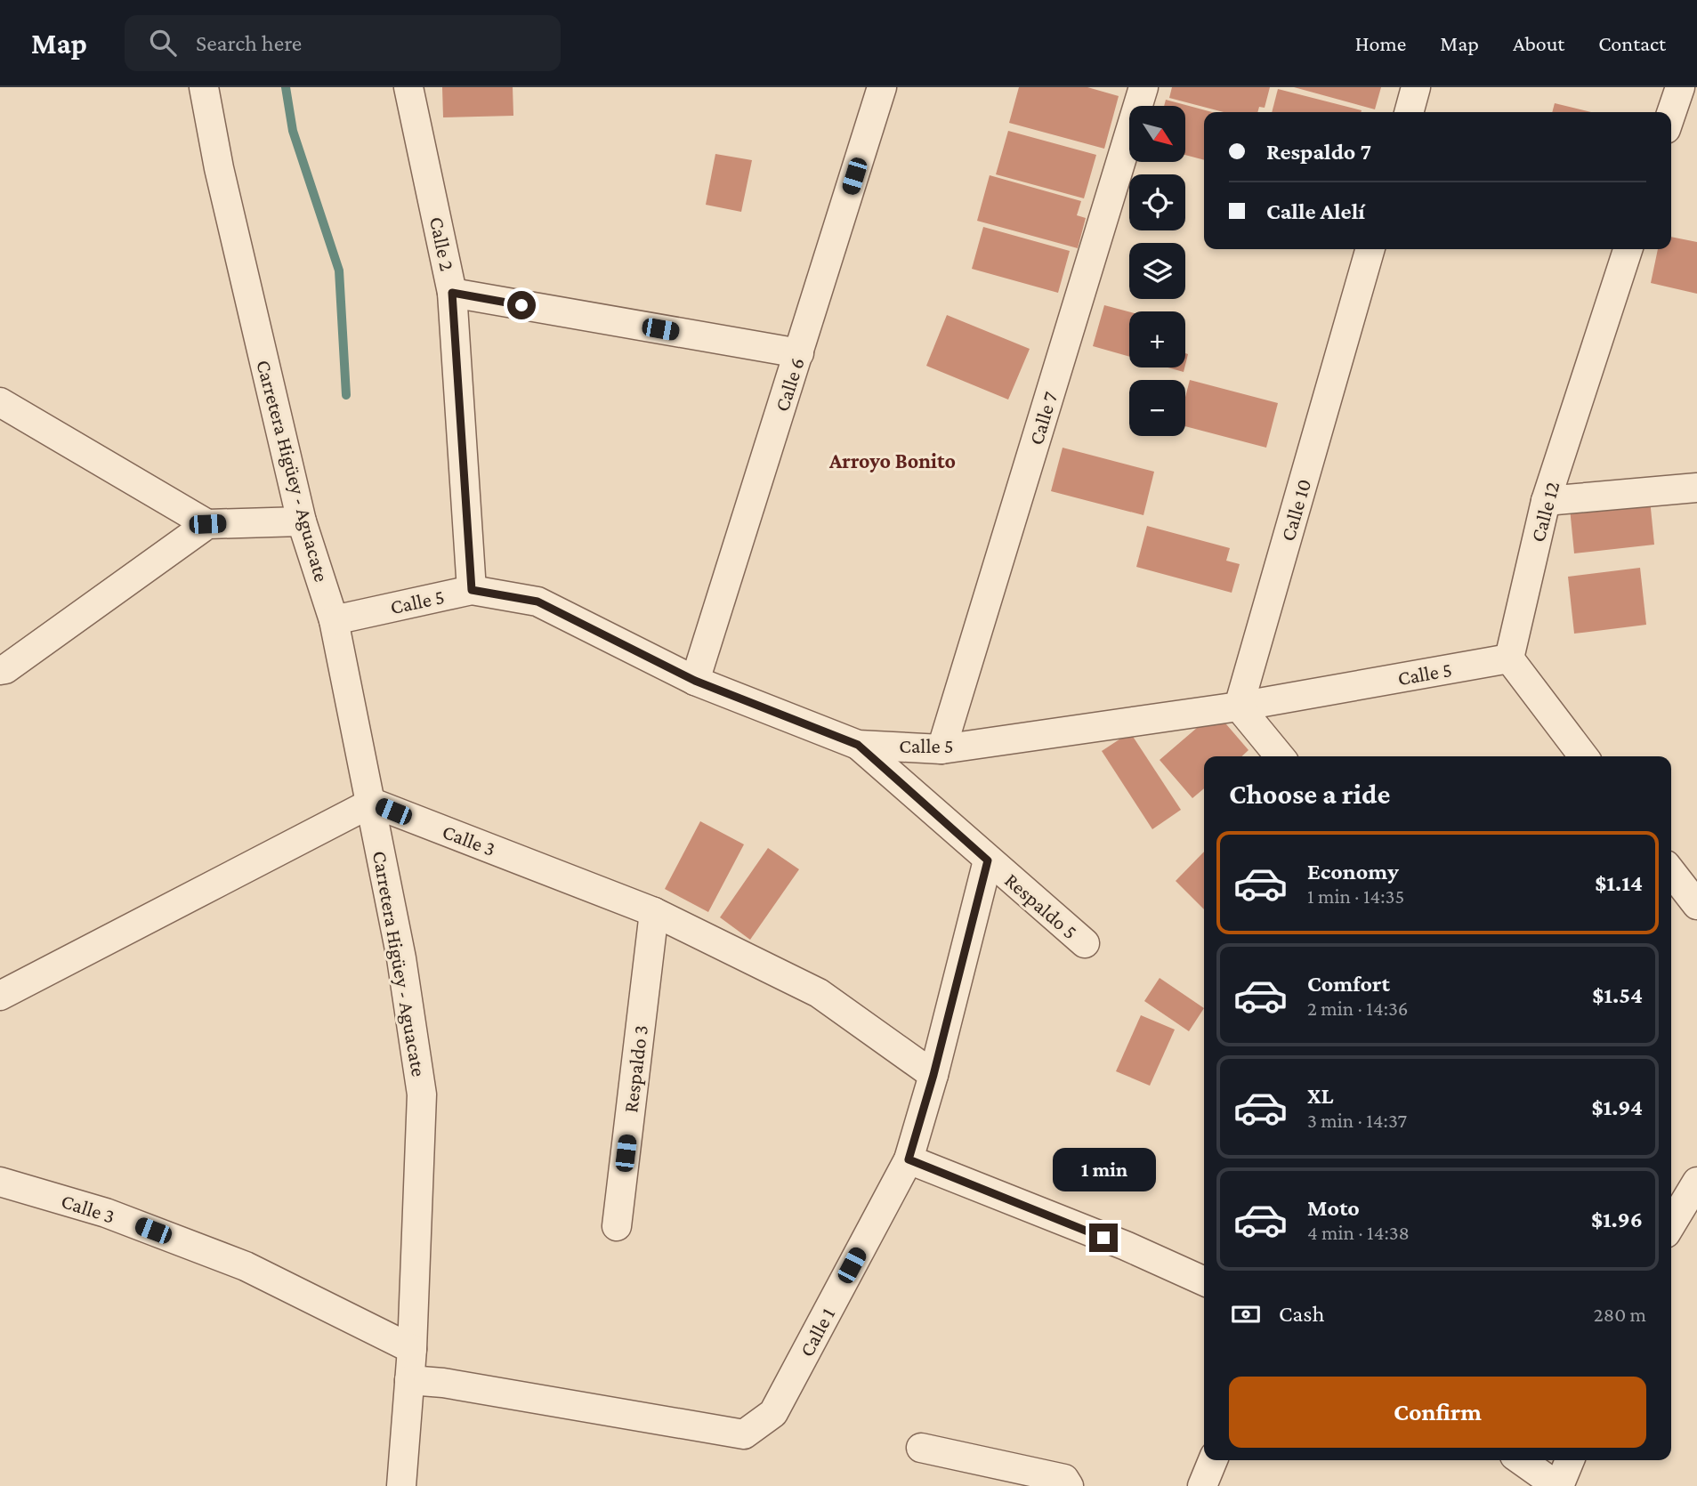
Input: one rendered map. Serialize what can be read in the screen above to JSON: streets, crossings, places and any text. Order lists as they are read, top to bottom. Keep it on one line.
{"streets":{"street":["Calle 2","Calle 6","Calle 7","Carretera Higüey - Aguacate","Calle 10","Calle 12","Calle 5","Calle 3","Respaldo 5","Respaldo 3","Calle 1"]},"crossings":[["Calle 2","Calle 5"],["Calle 6","Calle 5"],["Calle 7","Calle 5"],["Carretera Higüey - Aguacate","Calle 5"],["Carretera Higüey - Aguacate","Calle 3"],["Carretera Higüey - Aguacate","Calle 1"],["Calle 10","Calle 5"],["Calle 12","Calle 5"],["Calle 5","Respaldo 5"],["Calle 3","Respaldo 3"],["Calle 3","Calle 1"],["Respaldo 5","Calle 1"]],"districts":["Arroyo Bonito"],"north":"bottom right","page":{"header":"Map","search":"Search here","nav":["Home","Map","About","Contact"],"map_buttons":["+","−"],"banner":["Respaldo 7","Calle Alelí"],"heading":"Choose a ride","list":[{"name":"Economy","note":"1 min · 14:35","value":"$1.14"},{"name":"Comfort","note":"2 min · 14:36","value":"$1.54"},{"name":"XL","note":"3 min · 14:37","value":"$1.94"},{"name":"Moto","note":"4 min · 14:38","value":"$1.96"}],"bubble":"1 min","pay":["Cash","280 m"],"buttons":"Confirm"}}
